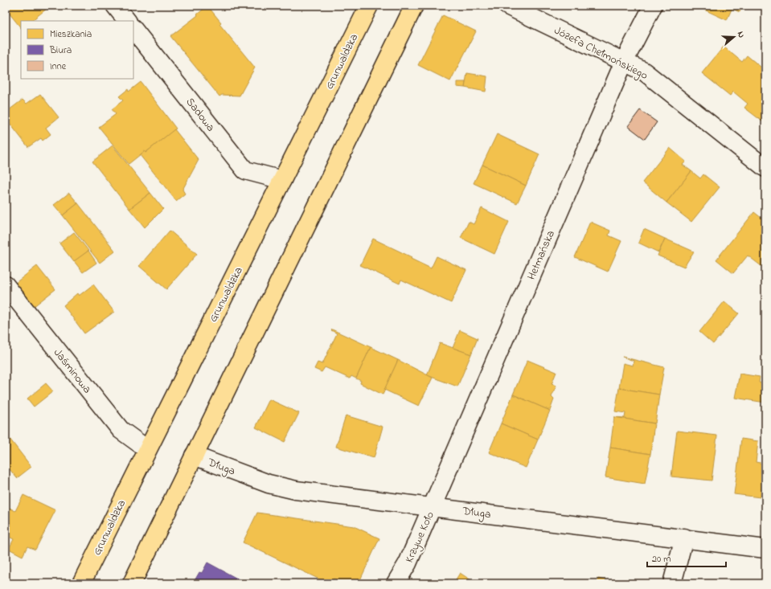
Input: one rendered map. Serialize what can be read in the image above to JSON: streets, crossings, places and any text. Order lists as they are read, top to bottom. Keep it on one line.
{"streets":{"main road":["Grunwaldzka"],"street":["Józefa Chełmońskiego","Sadowa","Hetmańska","Jaśminowa","Długa","Krzywe Koło"]},"crossings":[["Józefa Chełmońskiego","Hetmańska"],["Grunwaldzka","Sadowa"],["Grunwaldzka","Jaśminowa"],["Hetmańska","Długa"],["Hetmańska","Krzywe Koło"],["Długa","Krzywe Koło"]],"legend":["Mieszkania","Biura","Inne"],"scale_bar":"20 m","north":"right"}
